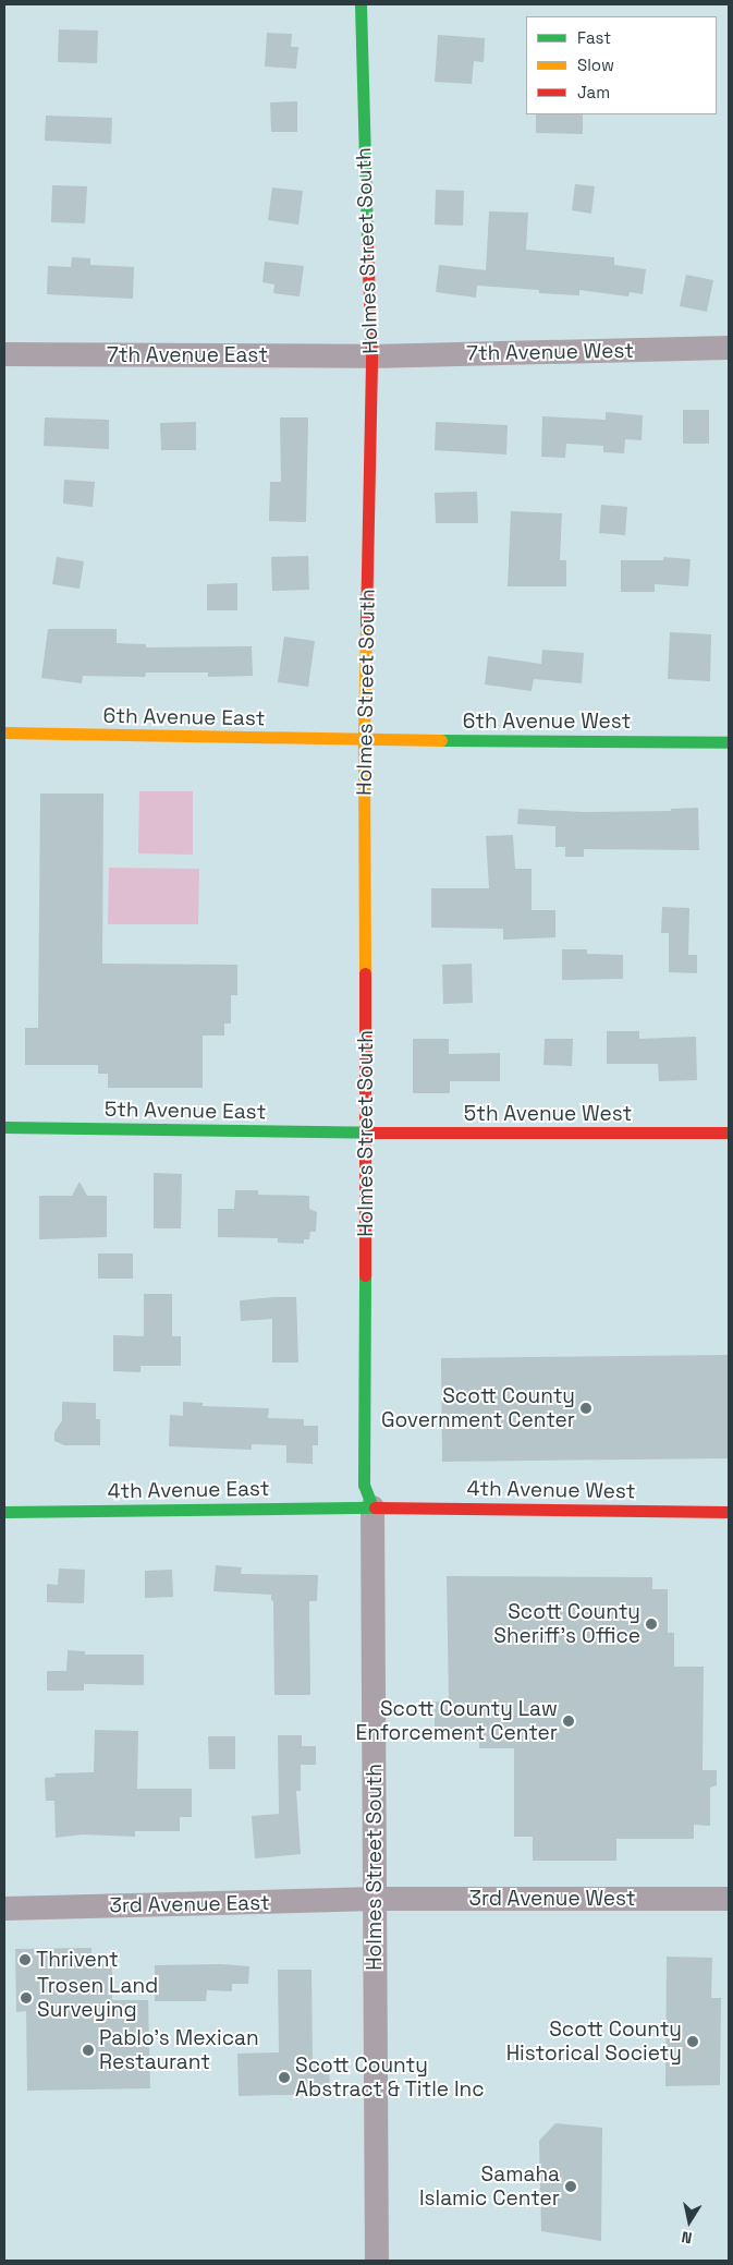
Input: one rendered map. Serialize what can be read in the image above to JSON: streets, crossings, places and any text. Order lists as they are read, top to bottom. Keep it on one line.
{"streets":{"street":["Holmes Street South","7th Avenue West","7th Avenue East","6th Avenue East","6th Avenue West","5th Avenue East","5th Avenue West","4th Avenue East","4th Avenue West","3rd Avenue West","3rd Avenue East"]},"crossings":[["Holmes Street South","7th Avenue West"],["Holmes Street South","7th Avenue East"],["Holmes Street South","6th Avenue East"],["Holmes Street South","6th Avenue West"],["Holmes Street South","5th Avenue East"],["Holmes Street South","5th Avenue West"],["Holmes Street South","4th Avenue East"],["Holmes Street South","4th Avenue West"],["Holmes Street South","3rd Avenue West"],["Holmes Street South","3rd Avenue East"],["7th Avenue West","7th Avenue East"],["6th Avenue East","6th Avenue West"],["5th Avenue East","5th Avenue West"],["4th Avenue East","4th Avenue West"],["3rd Avenue West","3rd Avenue East"]],"places":["Scott County Government Center","Scott County Sheriff's Office","Scott County Law Enforcement Center","Thrivent","Trosen Land Surveying","Scott County Historical Society","Pablo's Mexican Restaurant","Scott County Abstract & Title Inc","Samaha Islamic Center"],"legend":["Fast","Slow","Jam"],"north":"bottom"}
